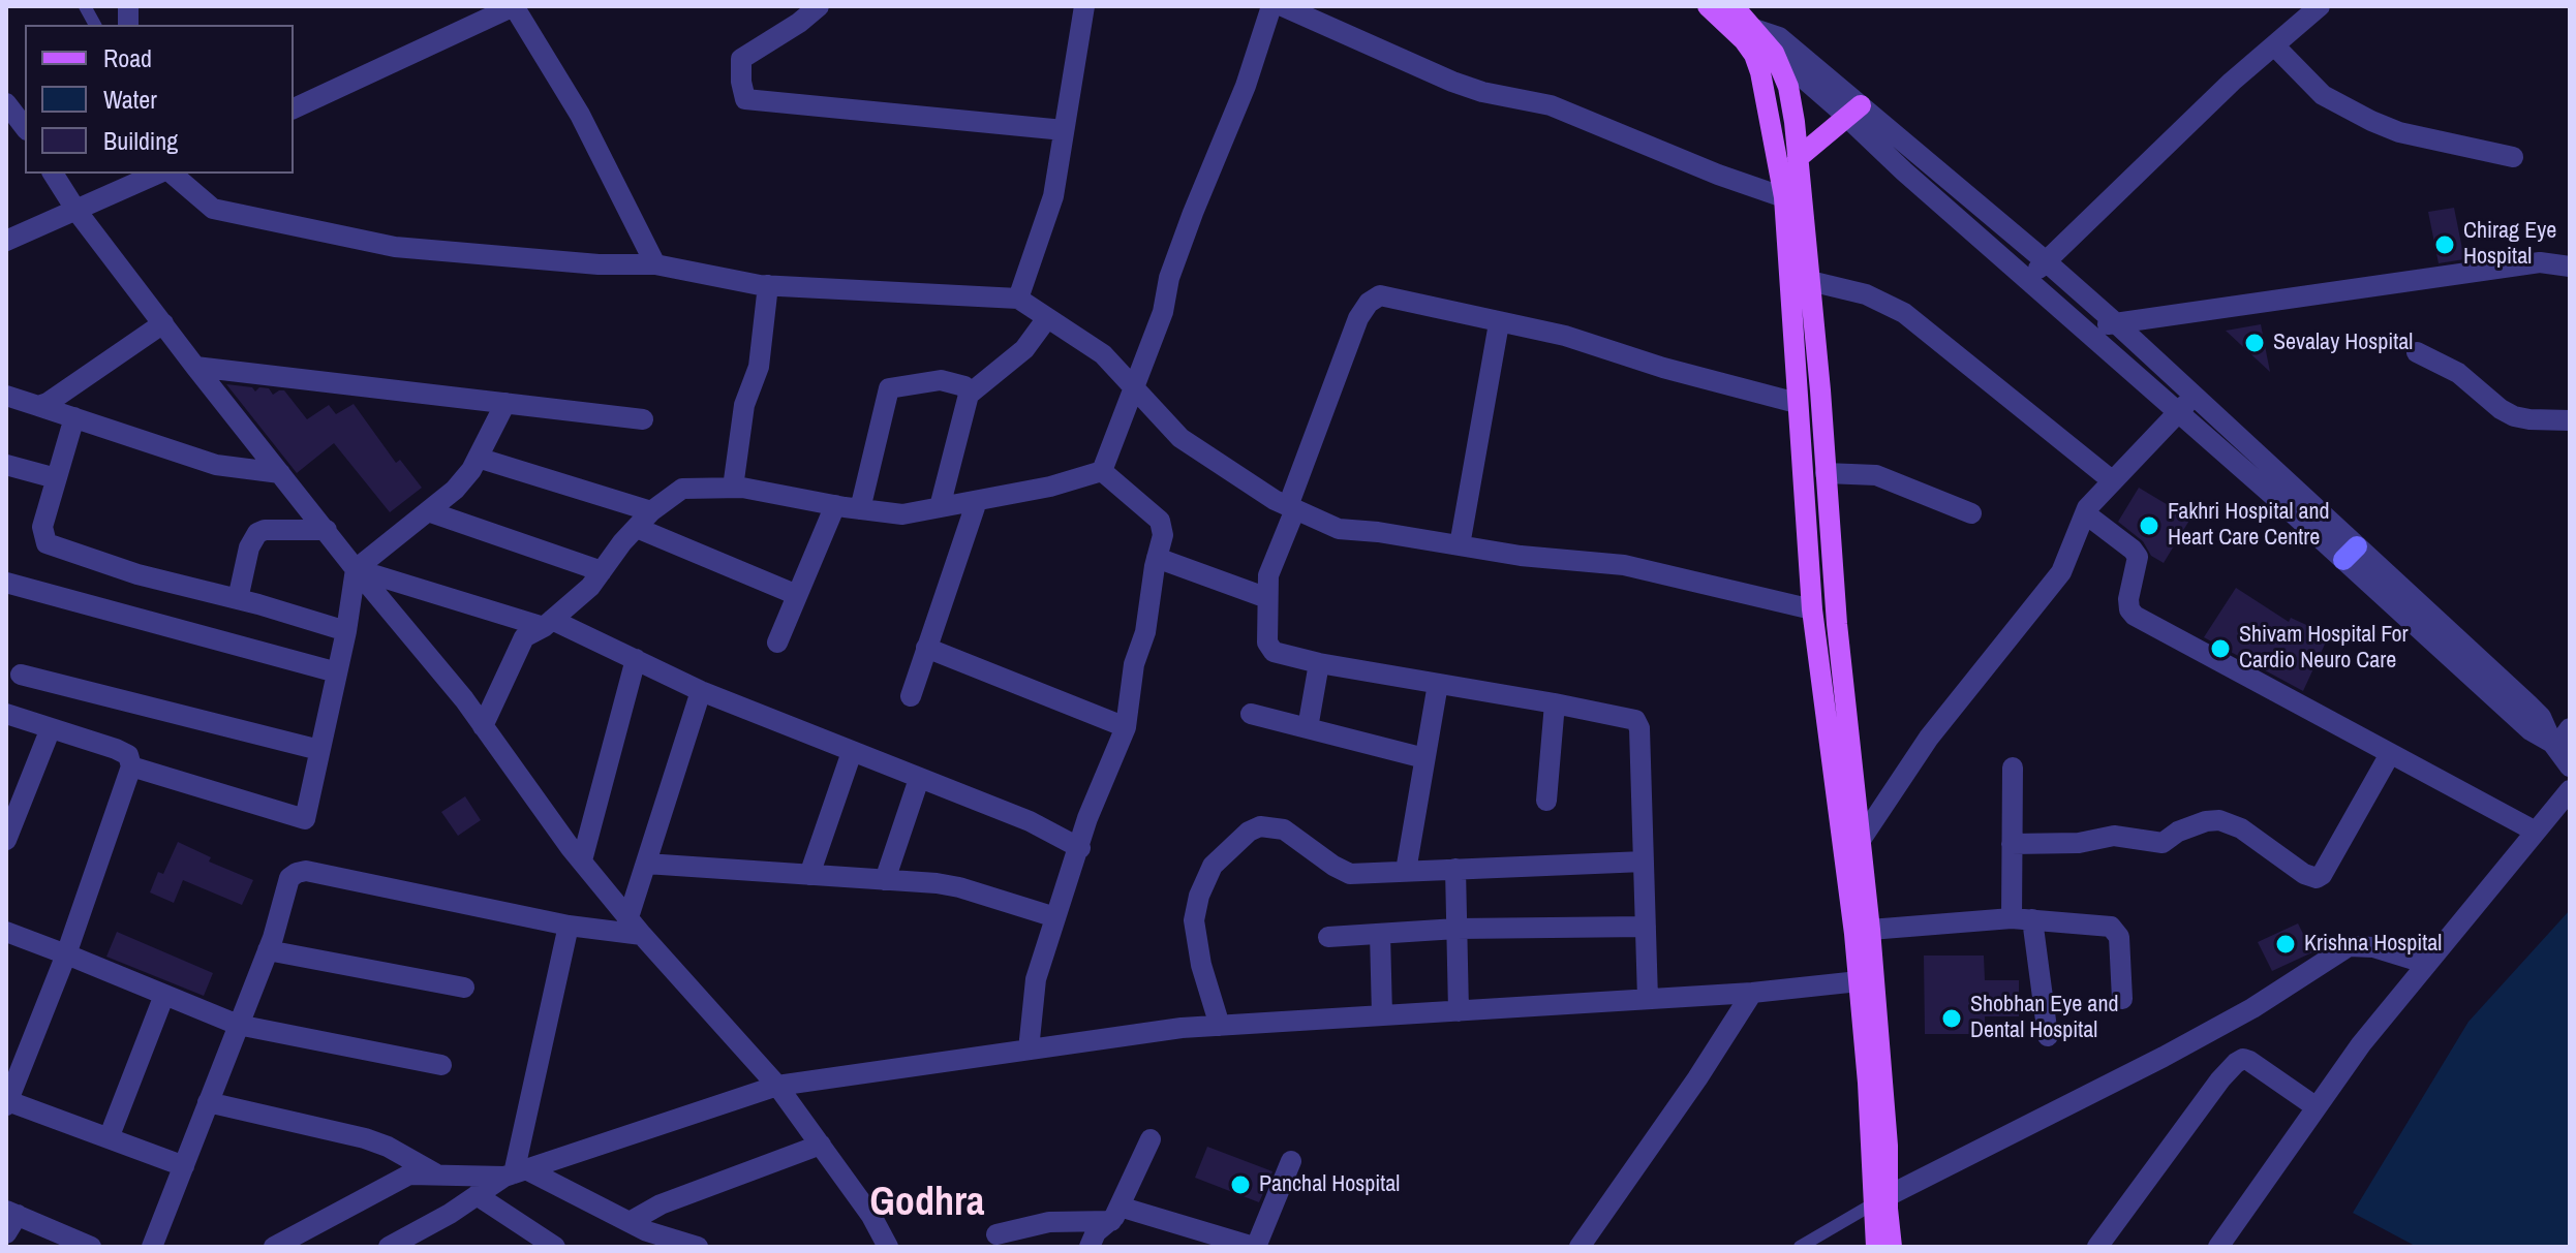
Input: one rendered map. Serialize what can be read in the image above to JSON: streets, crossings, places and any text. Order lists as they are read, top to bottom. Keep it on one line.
{"districts":["Godhra"],"places":["Chirag Eye Hospital","Sevalay Hospital","Fakhri Hospital and Heart Care Centre","Shivam Hospital For Cardio Neuro Care","Krishna Hospital","Shobhan Eye and Dental Hospital","Panchal Hospital"],"legend":["Road","Water","Building"]}
